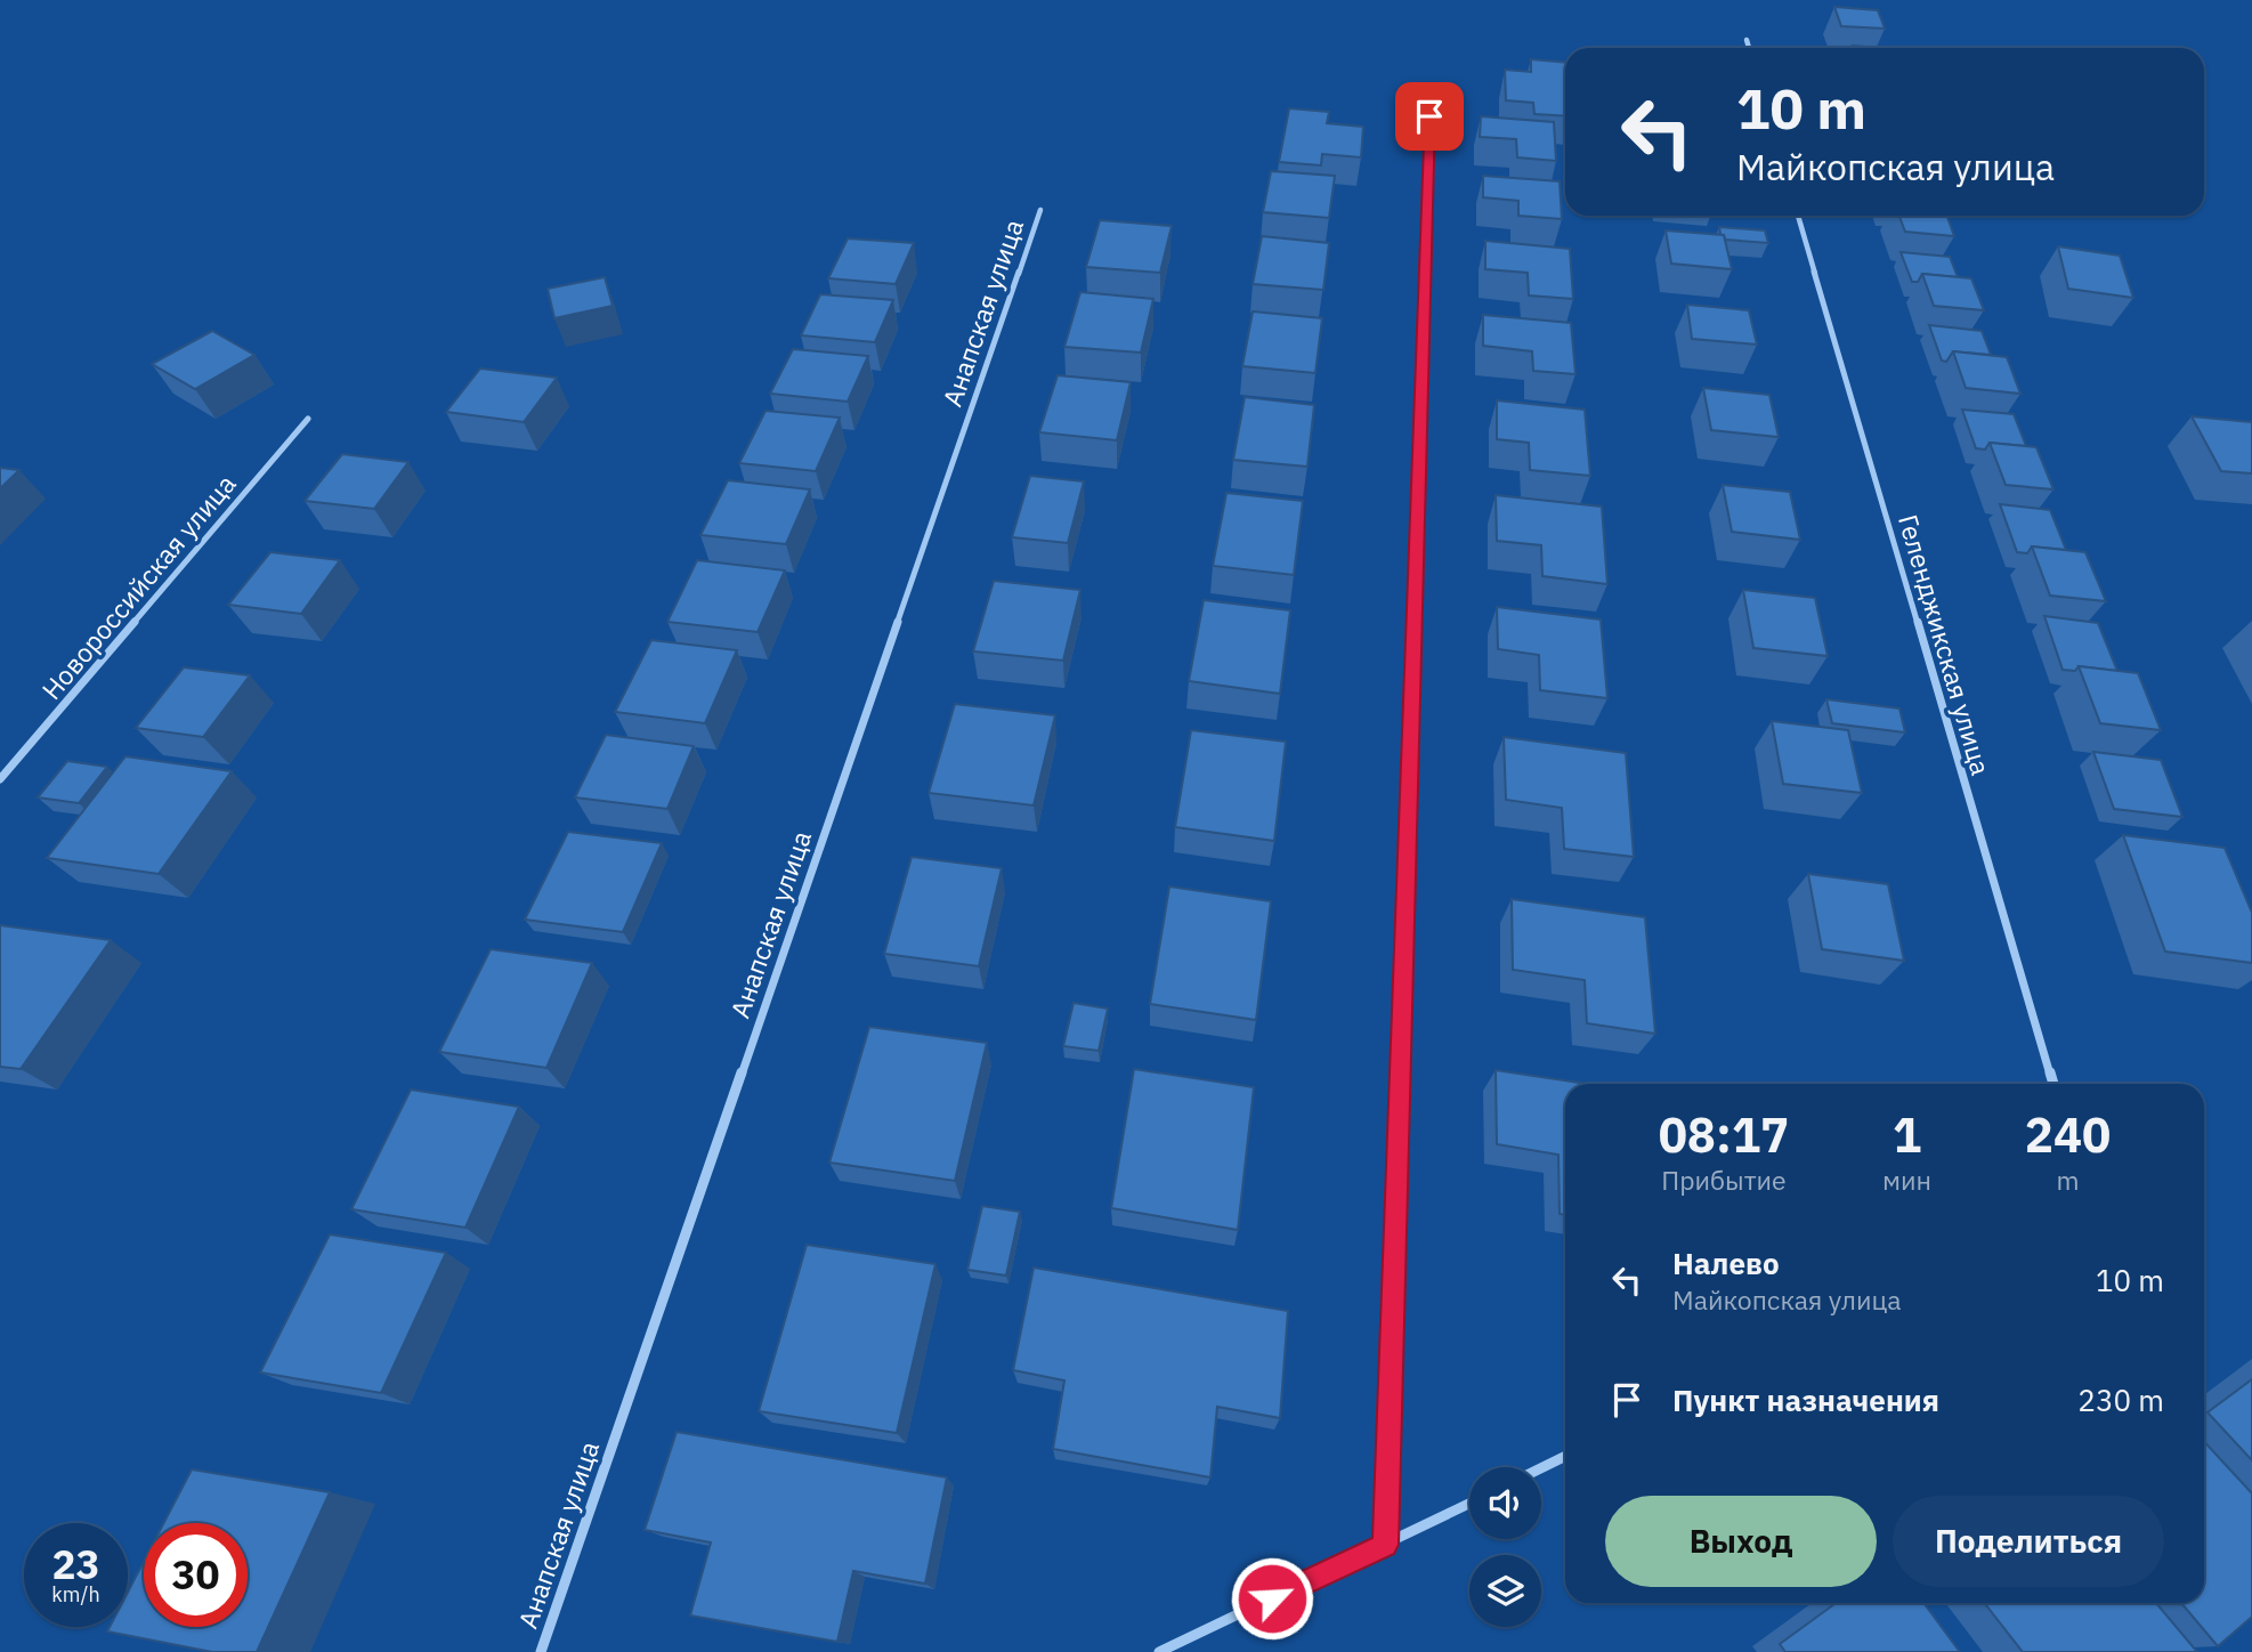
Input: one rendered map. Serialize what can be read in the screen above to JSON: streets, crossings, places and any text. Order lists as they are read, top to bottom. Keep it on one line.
{"streets":{"street":["Анапская улица","Новороссийская улица","Геленджикская улица"]},"page":{"turn":["10 m","Майкопская улица"],"eta":["08:17","Прибытие","1","мин","240","m"],"list":[{"name":"Налево","note":"Майкопская улица","value":"10 m"},{"name":"Пункт назначения","value":"230 m"}],"buttons":["Выход","Поделиться"],"speed":"23 km/h","limit":"30"}}
